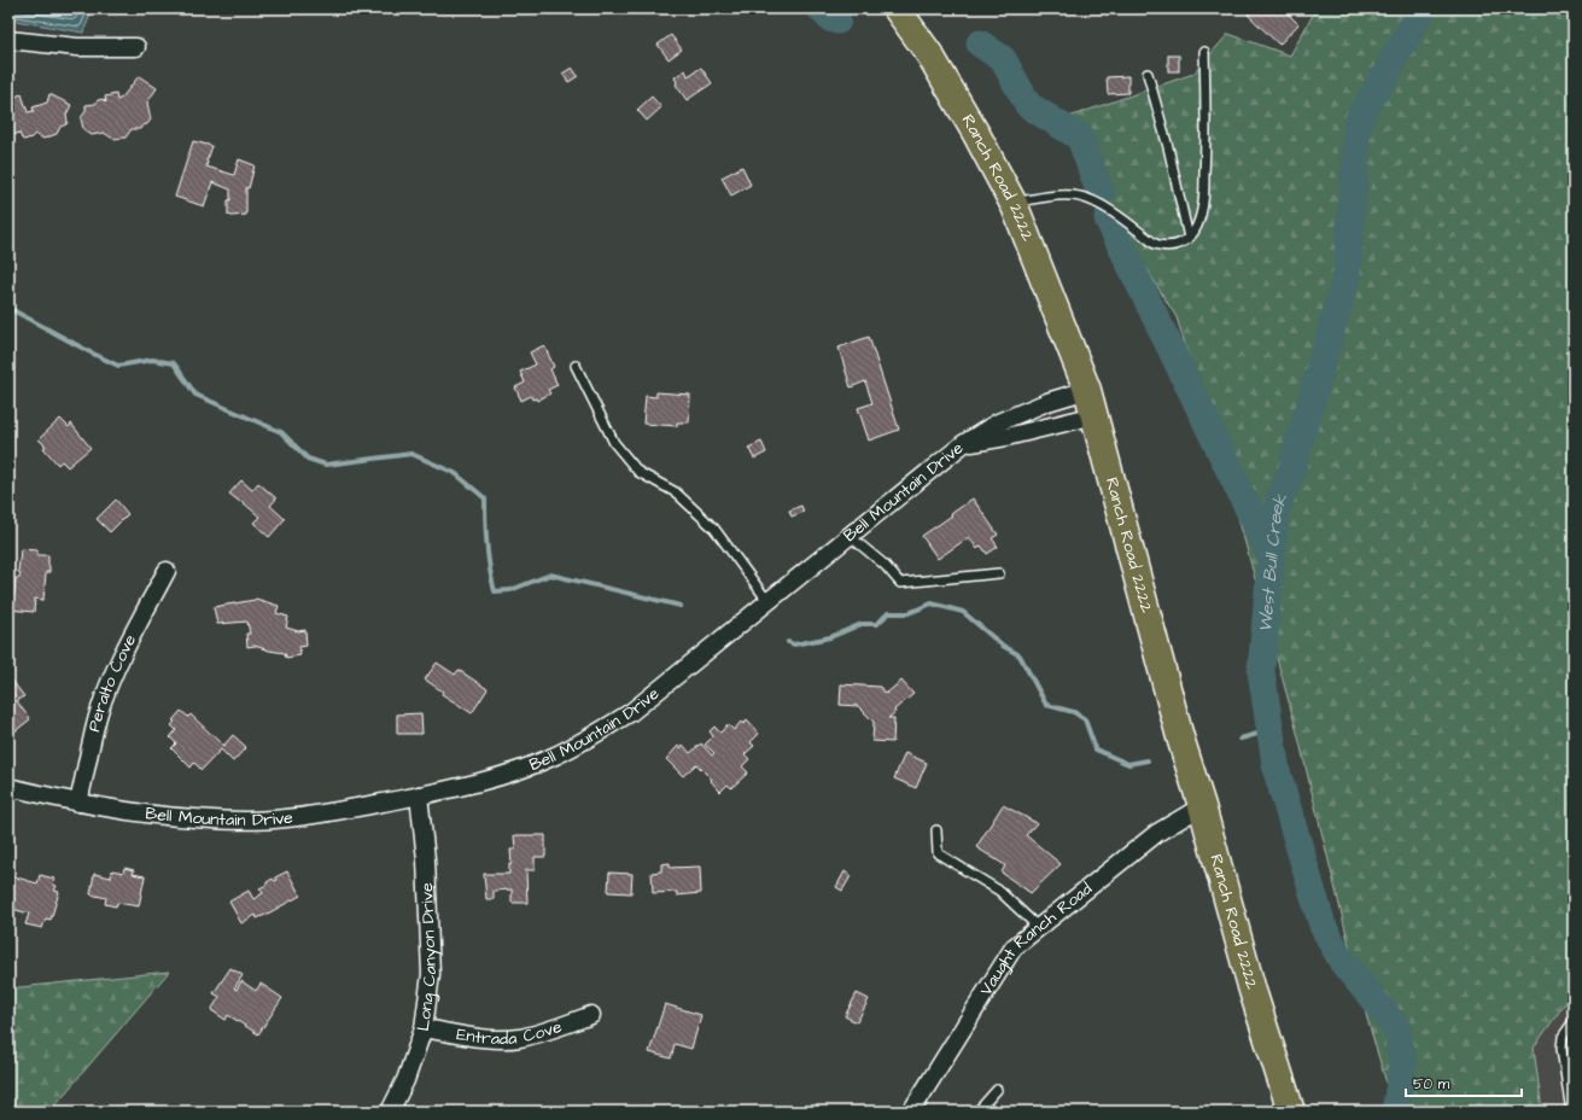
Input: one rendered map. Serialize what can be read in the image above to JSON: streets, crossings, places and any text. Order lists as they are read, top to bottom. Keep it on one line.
{"streets":{"main road":["Ranch Road 2222"],"street":["Bell Mountain Drive","Peralto Cove","Vaught Ranch Road","Long Canyon Drive","Entrada Cove"]},"crossings":[["Ranch Road 2222","Bell Mountain Drive"],["Ranch Road 2222","Vaught Ranch Road"],["Bell Mountain Drive","Peralto Cove"],["Bell Mountain Drive","Long Canyon Drive"],["Long Canyon Drive","Entrada Cove"]],"water":["West Bull Creek"],"scale_bar":"50 m"}
